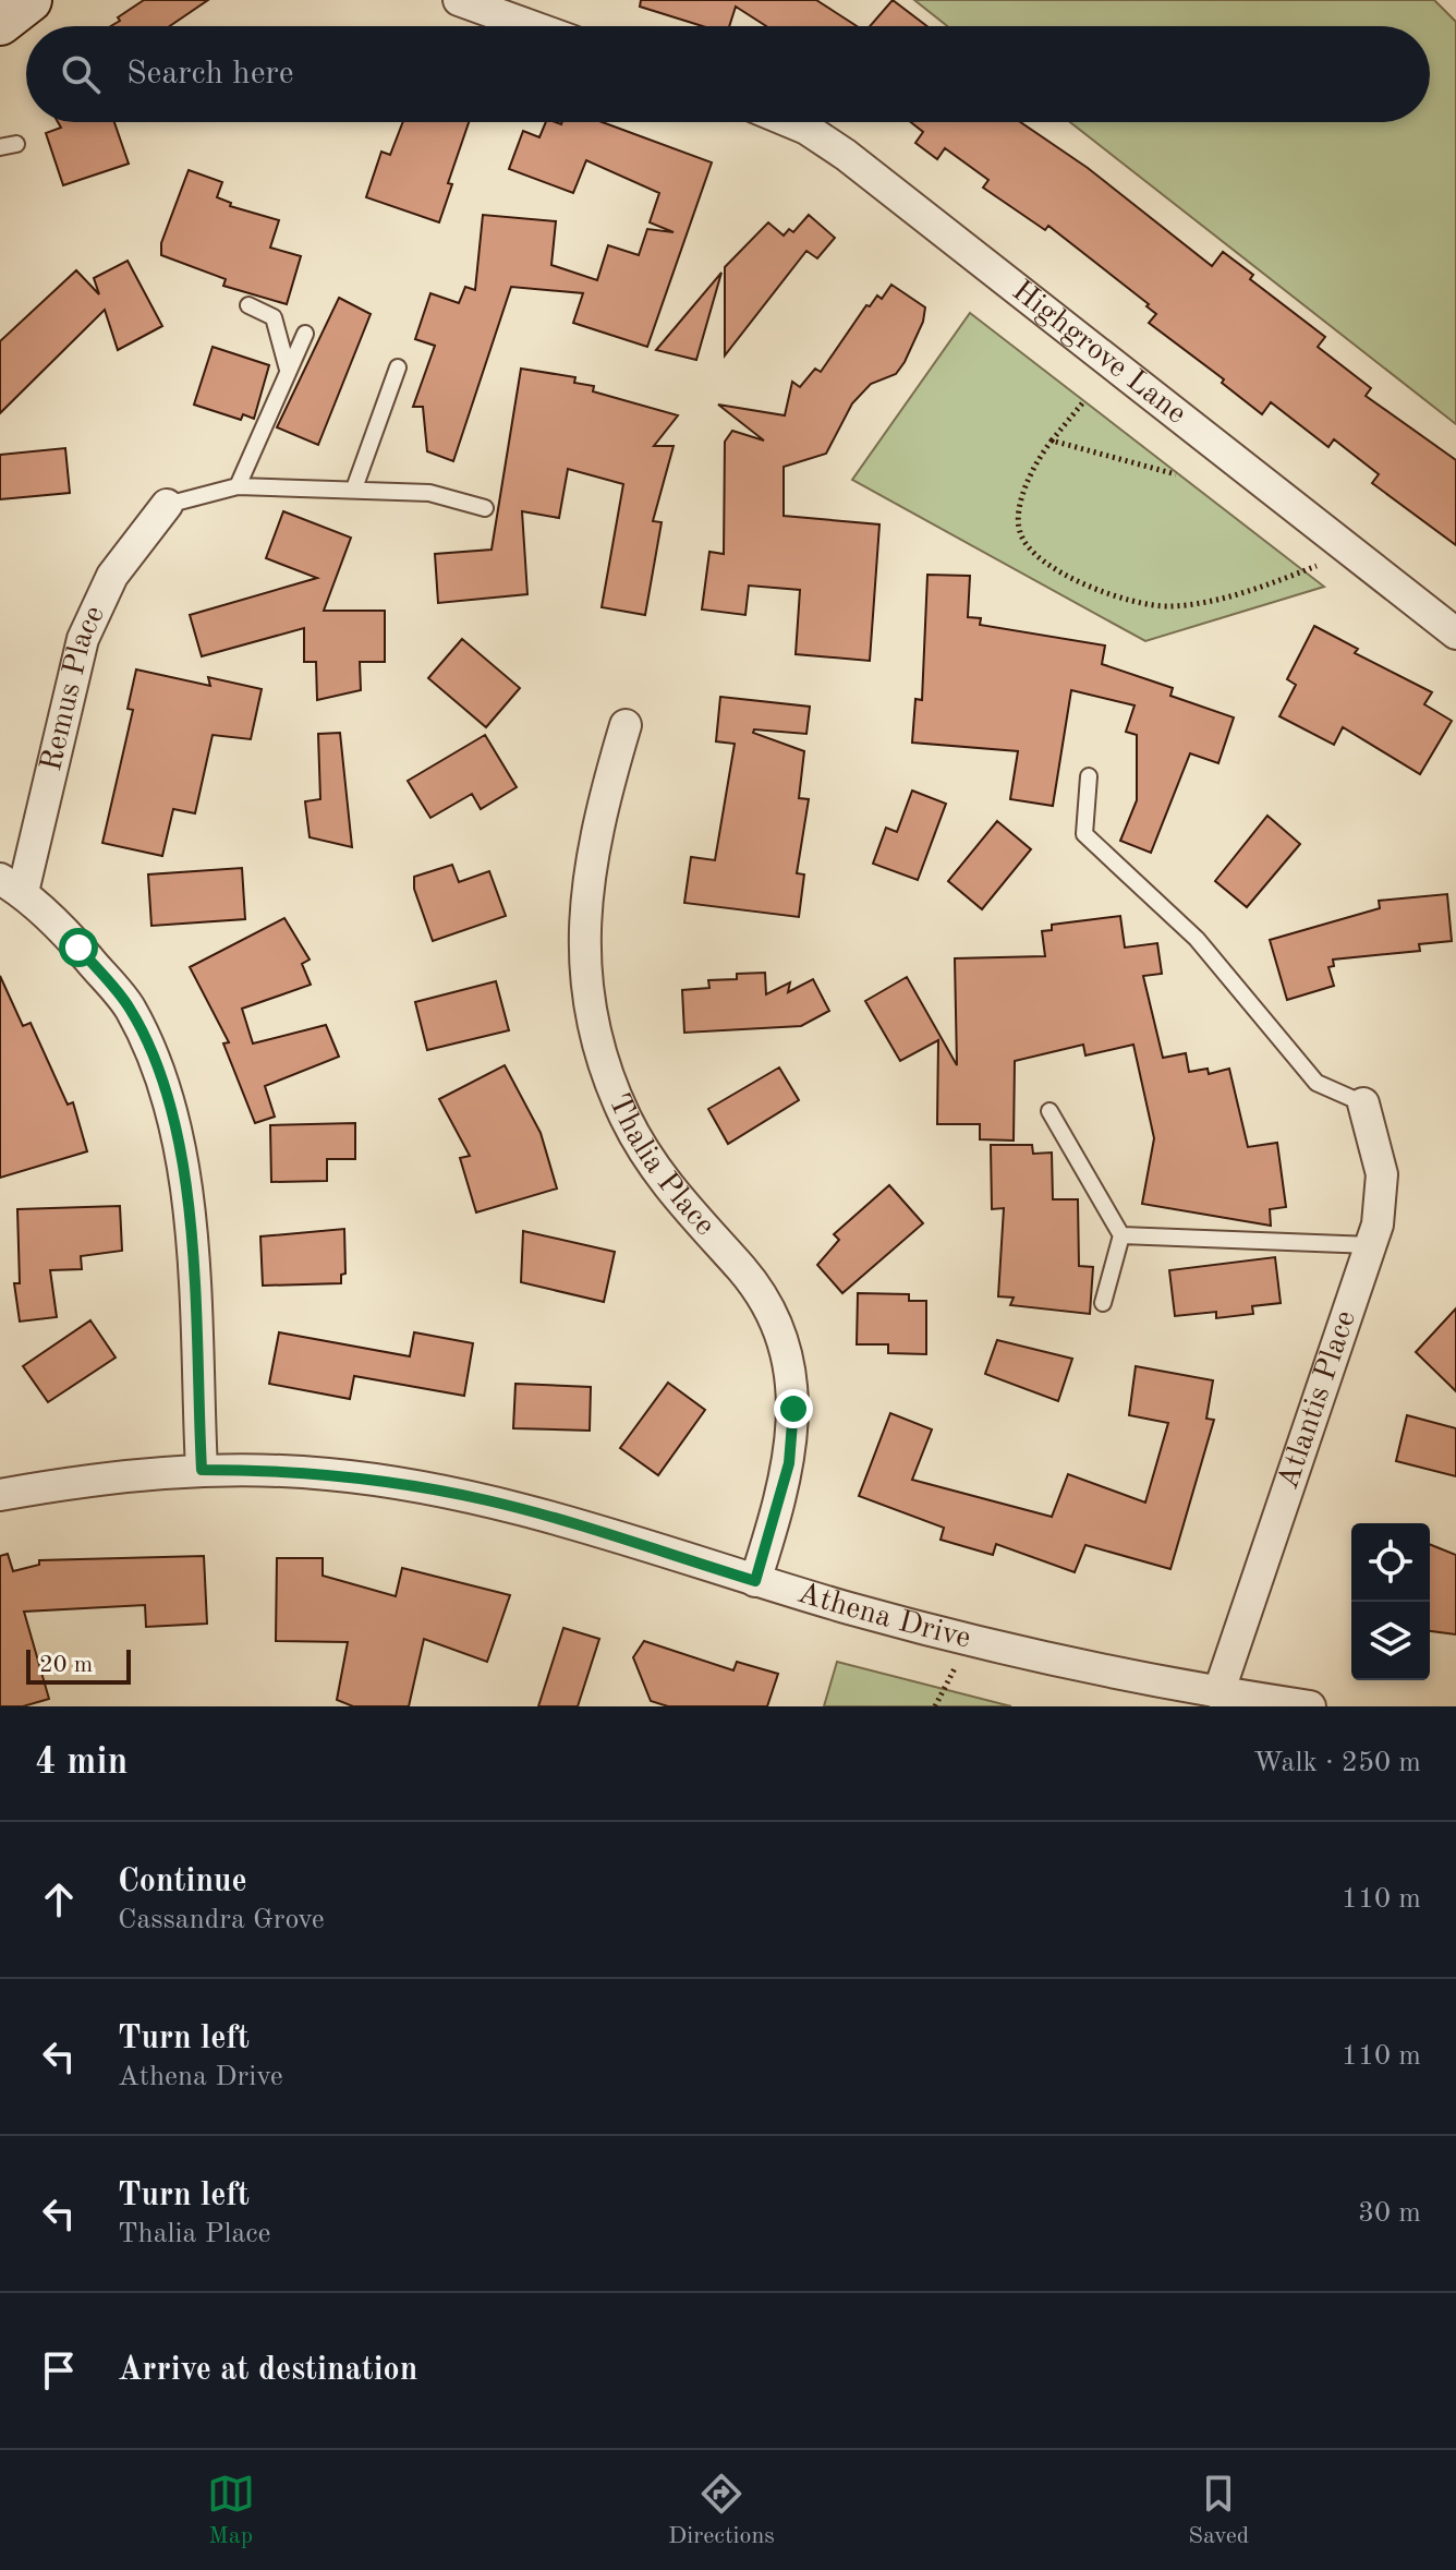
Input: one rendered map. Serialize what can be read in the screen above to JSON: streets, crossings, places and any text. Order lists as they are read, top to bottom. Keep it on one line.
{"streets":{"street":["Highgrove Lane","Remus Place","Thalia Place","Atlantis Place","Athena Drive"]},"crossings":[["Thalia Place","Athena Drive"],["Atlantis Place","Athena Drive"]],"scale_bar":"20 m","page":{"search":"Search here","scale":"20 m","heading":["4 min","Walk · 250 m"],"list":[["Continue","Cassandra Grove","110 m"],["Turn left","Athena Drive","110 m"],["Turn left","Thalia Place","30 m"],"Arrive at destination"],"nav":["Map","Directions","Saved"]}}
